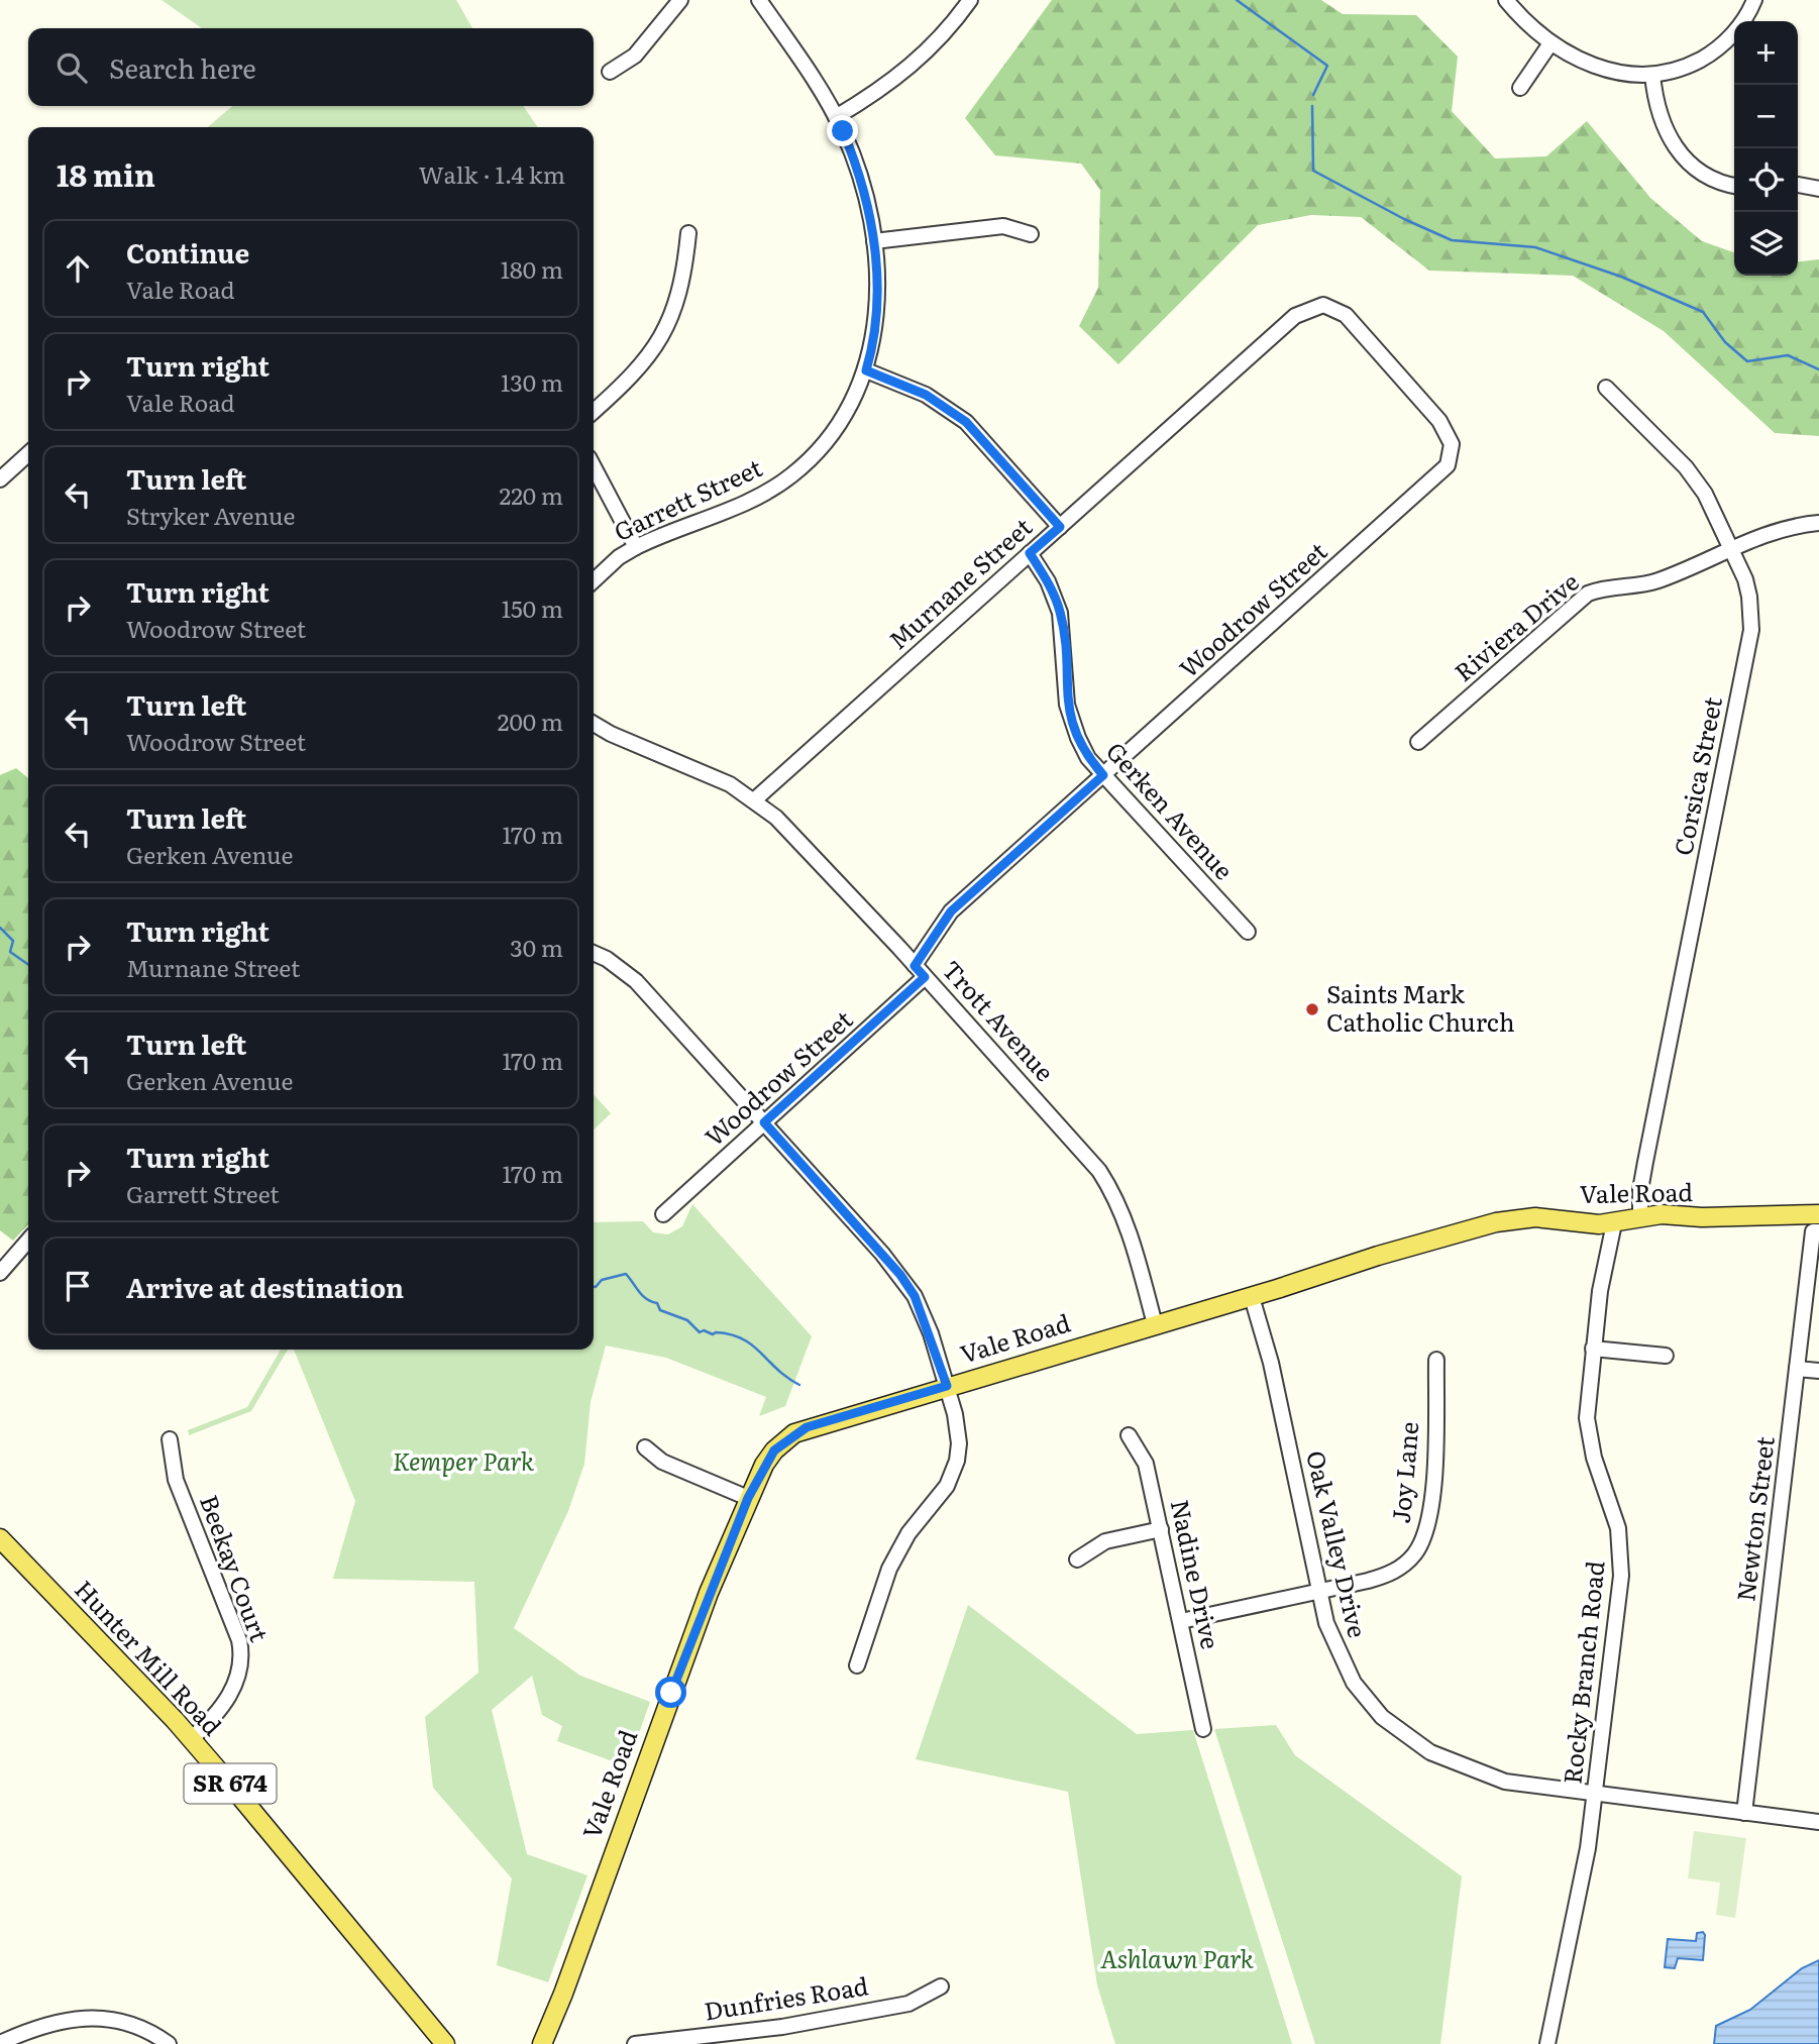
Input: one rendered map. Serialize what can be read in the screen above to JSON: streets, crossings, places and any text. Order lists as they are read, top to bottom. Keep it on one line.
{"streets":{"main road":["Vale Road","Hunter Mill Road","SR 674"],"street":["Garrett Street","Murnane Street","Woodrow Street","Riviera Drive","Corsica Street","Gerken Avenue","Trott Avenue","Joy Lane","Newton Street","Oak Valley Drive","Beekay Court","Nadine Drive","Rocky Branch Road","Dunfries Road"]},"crossings":[["Murnane Street","Woodrow Street"],["Murnane Street","Gerken Avenue"],["Murnane Street","Trott Avenue"],["Woodrow Street","Gerken Avenue"],["Woodrow Street","Trott Avenue"],["Riviera Drive","Corsica Street"],["Corsica Street","Vale Road"],["Trott Avenue","Vale Road"],["Vale Road","Newton Street"],["Vale Road","Oak Valley Drive"],["Vale Road","Rocky Branch Road"],["Joy Lane","Oak Valley Drive"],["Joy Lane","Nadine Drive"],["Newton Street","Oak Valley Drive"],["Oak Valley Drive","Rocky Branch Road"],["Beekay Court","Hunter Mill Road"]],"parks":["Kemper Park","Ashlawn Park"],"places":["Saints Mark Catholic Church"],"page":{"map_buttons":["+","−"],"search":"Search here","heading":["18 min","Walk · 1.4 km"],"list":[["Continue","Vale Road","180 m"],["Turn right","Vale Road","130 m"],["Turn left","Stryker Avenue","220 m"],["Turn right","Woodrow Street","150 m"],["Turn left","Woodrow Street","200 m"],["Turn left","Gerken Avenue","170 m"],["Turn right","Murnane Street","30 m"],["Turn left","Gerken Avenue","170 m"],["Turn right","Garrett Street","170 m"],"Arrive at destination"]}}
